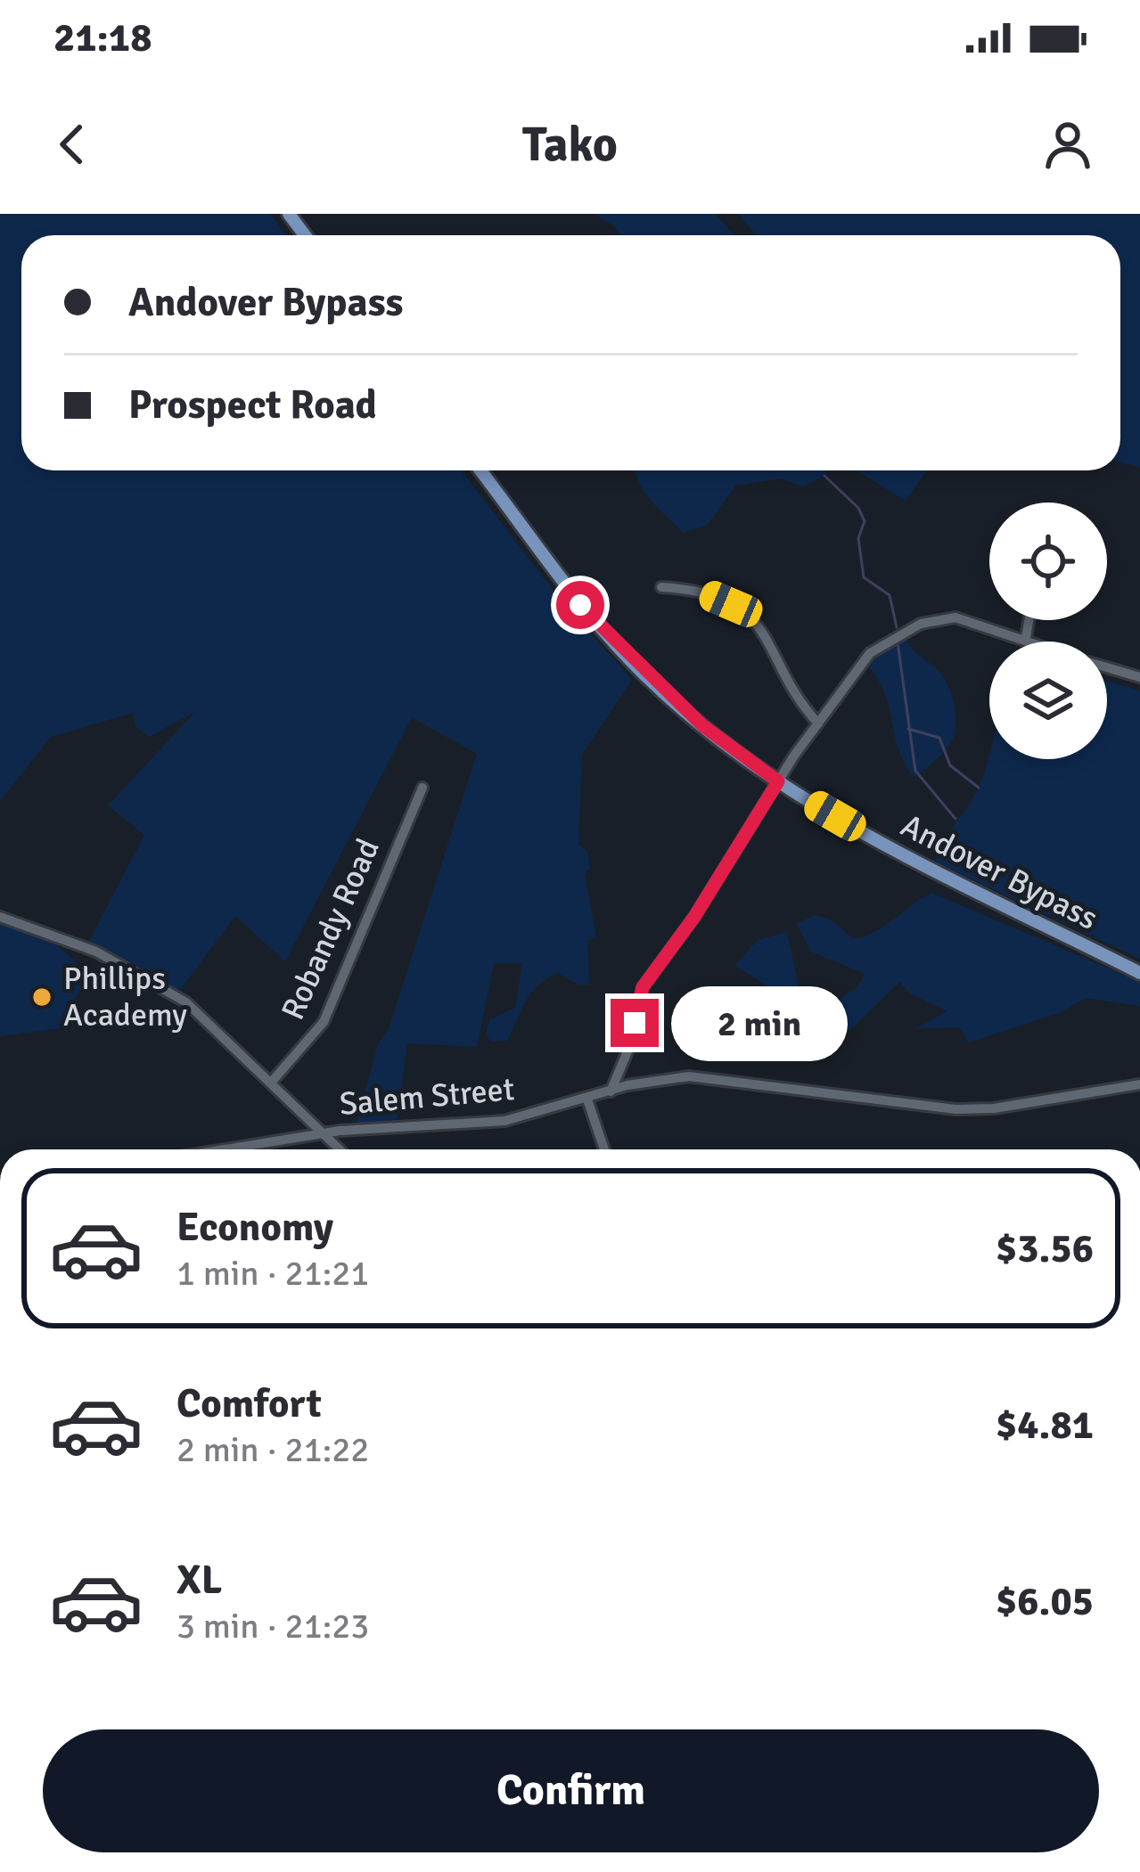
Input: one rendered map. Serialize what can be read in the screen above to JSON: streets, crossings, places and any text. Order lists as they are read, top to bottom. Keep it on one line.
{"streets":{"main road":["Andover Bypass"],"street":["Robandy Road","Salem Street"]},"places":["Phillips Academy"],"page":{"status":"21:18","header":"Tako","banner":["Andover Bypass","Prospect Road"],"bubble":"2 min","list":[{"name":"Economy","note":"1 min · 21:21","value":"$3.56"},{"name":"Comfort","note":"2 min · 21:22","value":"$4.81"},{"name":"XL","note":"3 min · 21:23","value":"$6.05"}],"buttons":"Confirm"}}
